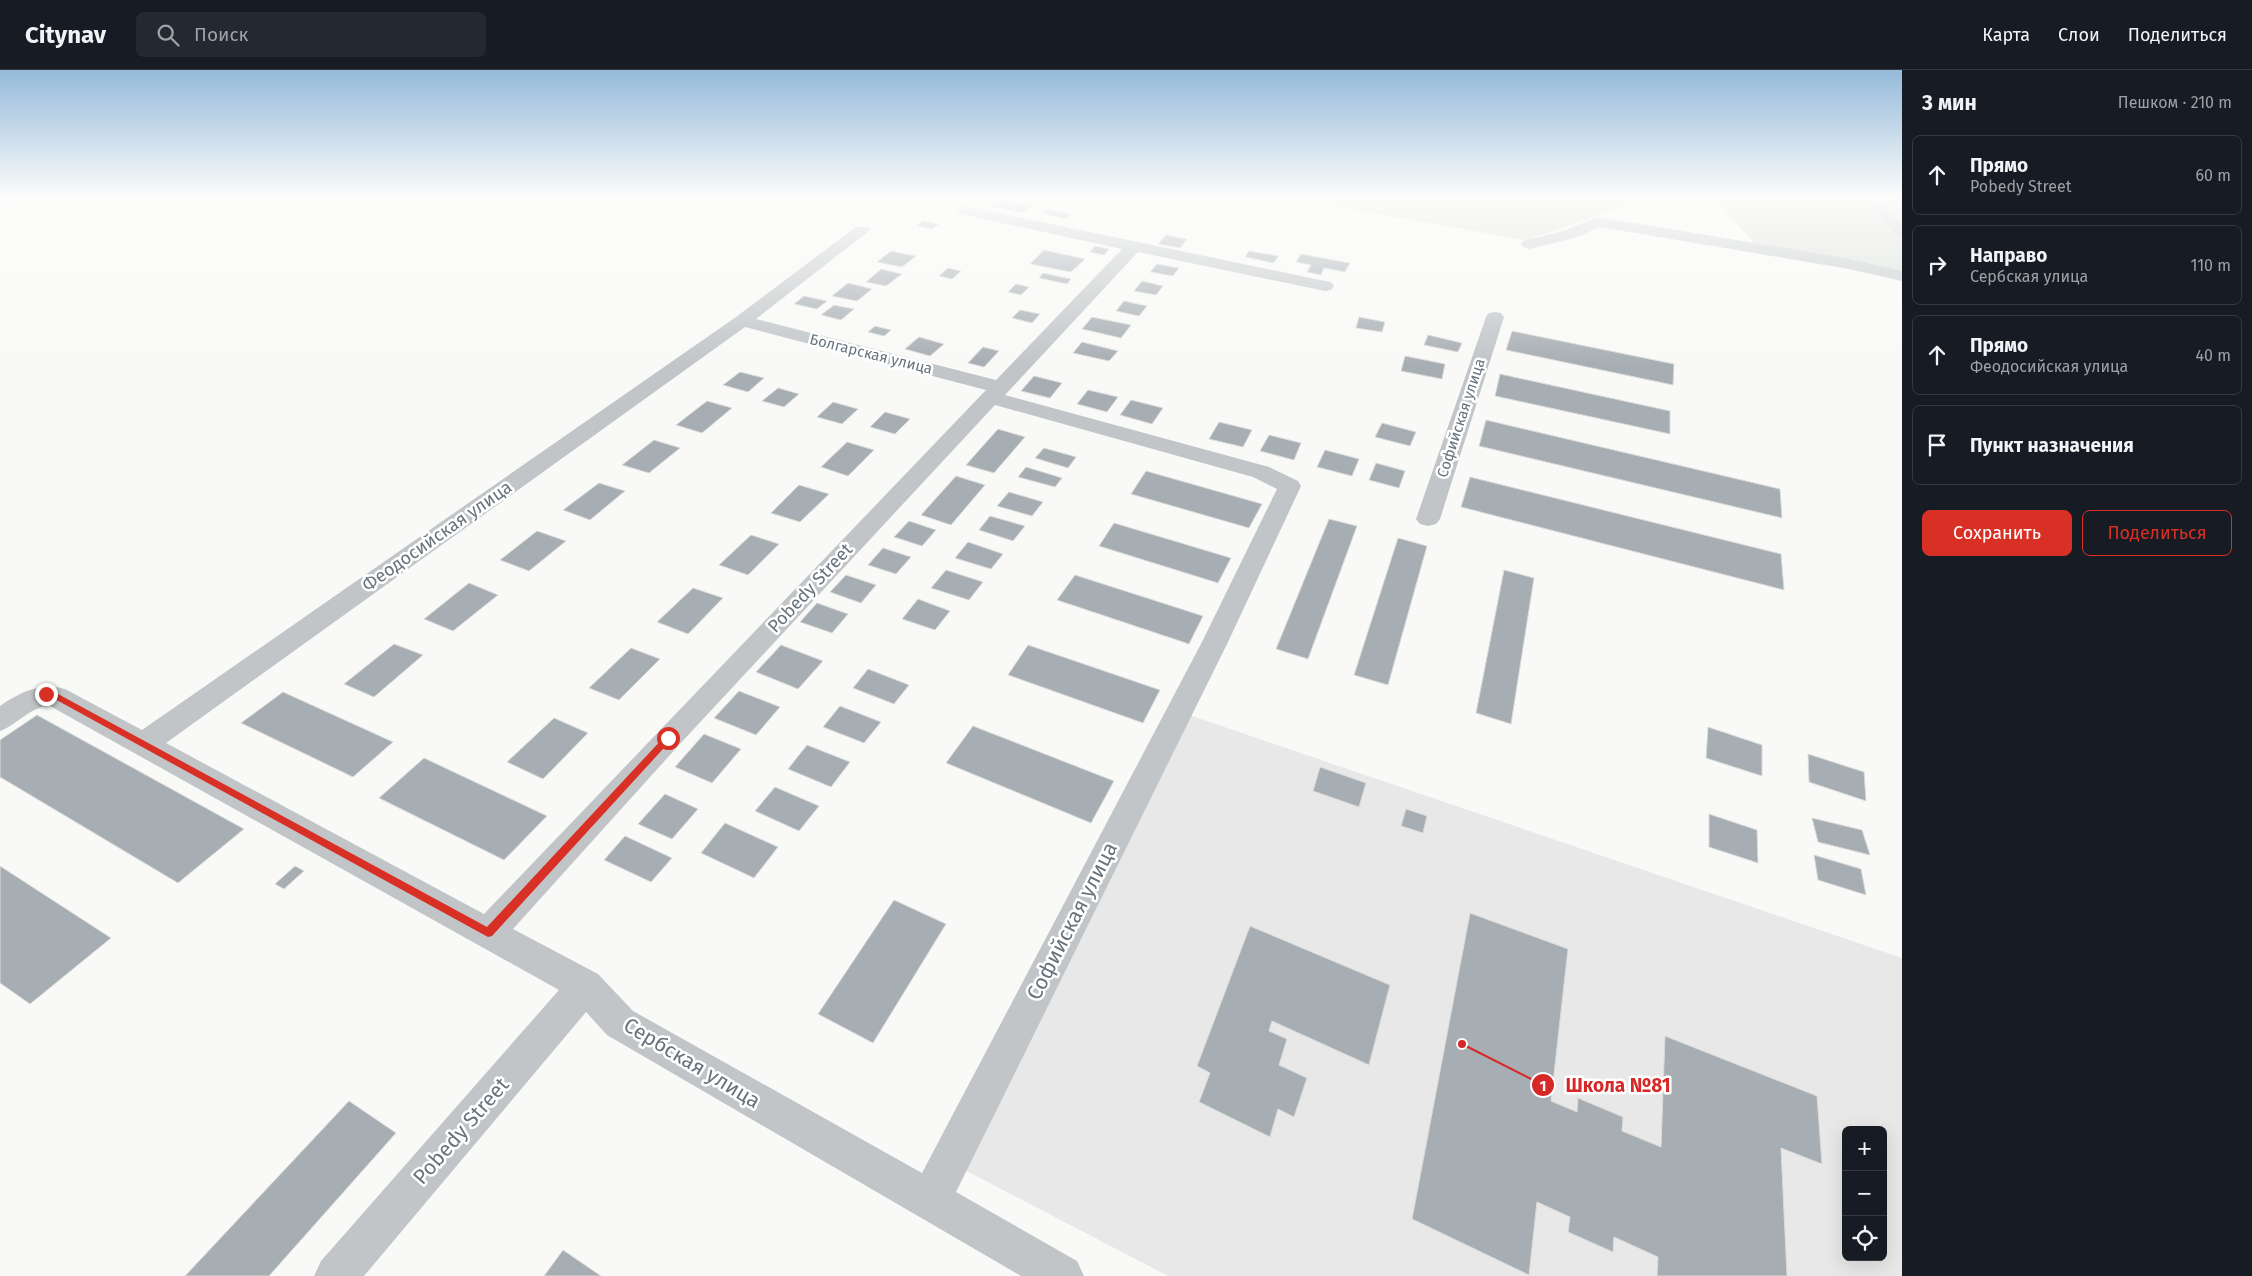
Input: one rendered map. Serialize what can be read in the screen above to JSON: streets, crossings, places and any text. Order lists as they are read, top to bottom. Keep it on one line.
{"streets":{"street":["Болгарская улица","Софийская улица","Феодосийская улица","Pobedy Street","Сербская улица"]},"crossings":[["Болгарская улица","Софийская улица"],["Болгарская улица","Феодосийская улица"],["Болгарская улица","Pobedy Street"],["Софийская улица","Сербская улица"],["Феодосийская улица","Сербская улица"],["Pobedy Street","Сербская улица"]],"places":["Школа №81"],"page":{"header":"Citynav","search":"Поиск","nav":["Карта","Слои","Поделиться"],"heading":["3 мин","Пешком · 210 m"],"list":[["Прямо","Pobedy Street","60 m"],["Направо","Сербская улица","110 m"],["Прямо","Феодосийская улица","40 m"],"Пункт назначения"],"buttons":["Сохранить","Поделиться"],"map_buttons":["+","−"]}}
